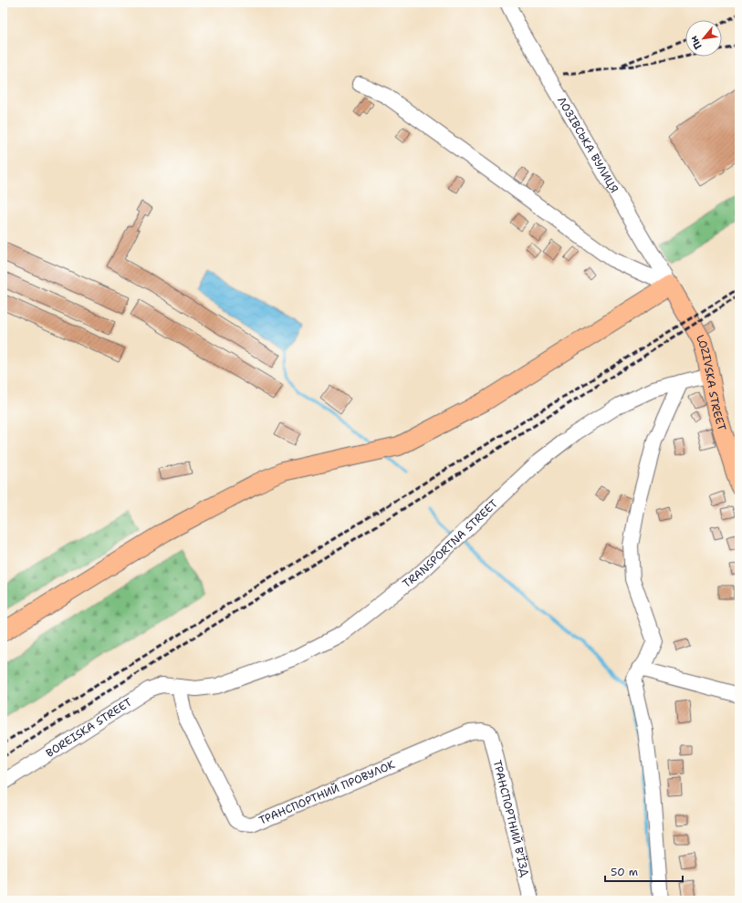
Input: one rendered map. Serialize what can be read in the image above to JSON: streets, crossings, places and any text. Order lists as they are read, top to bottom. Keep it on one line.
{"streets":{"main road":["LOZIVSKA STREET"],"street":["ЛОЗІВСЬКА ВУЛИЦЯ","TRANSPORTNA STREET","BOREISKA STREET","ТРАНСПОРТНИЙ ПРОВУЛОК","ТРАНСПОРТНИЙ В'ЇЗД"]},"crossings":[["ЛОЗІВСЬКА ВУЛИЦЯ","LOZIVSKA STREET"],["LOZIVSKA STREET","TRANSPORTNA STREET"],["TRANSPORTNA STREET","BOREISKA STREET"],["TRANSPORTNA STREET","ТРАНСПОРТНИЙ ПРОВУЛОК"],["BOREISKA STREET","ТРАНСПОРТНИЙ ПРОВУЛОК"],["ТРАНСПОРТНИЙ ПРОВУЛОК","ТРАНСПОРТНИЙ В'ЇЗД"]],"scale_bar":"50 m","north":"bottom left"}
